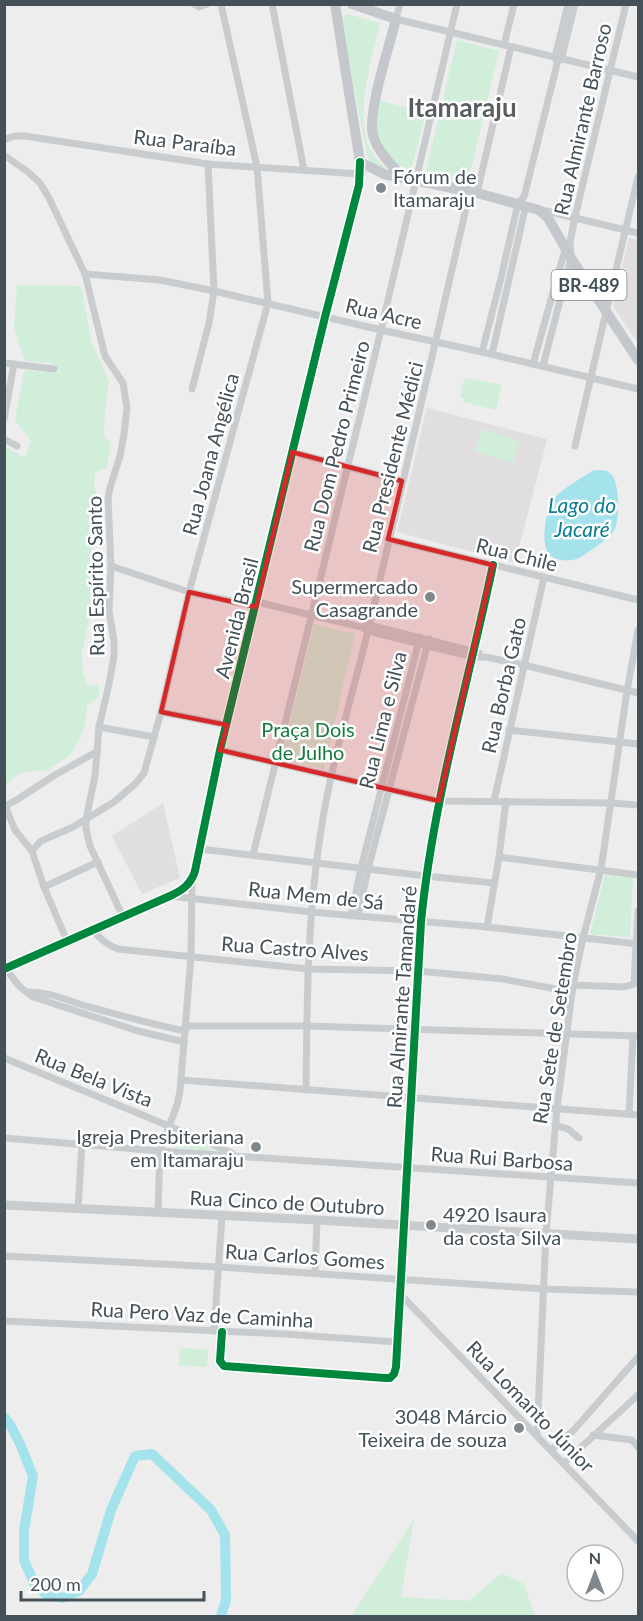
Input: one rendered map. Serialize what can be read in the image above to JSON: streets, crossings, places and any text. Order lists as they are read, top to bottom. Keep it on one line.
{"streets":{"main road":["BR-489"],"street":["Rua Almirante Barroso","Rua Paraíba","Rua Acre","Rua Dom Pedro Primeiro","Rua Joana Angélica","Rua Presidente Médici","Rua Chile","Rua Espírito Santo","Avenida Brasil","Rua Borba Gato","Rua Lima e Silva","Rua Mem de Sá","Rua Castro Alves","Rua Almirante Tamandaré","Rua Sete de Setembro","Rua Bela Vista","Rua Rui Barbosa","Rua Cinco de Outubro","Rua Carlos Gomes","Rua Pero Vaz de Caminha","Rua Lomanto Júnior"]},"crossings":[["Rua Almirante Barroso","BR-489"],["Rua Almirante Barroso","Rua Acre"],["Rua Paraíba","Rua Joana Angélica"],["Rua Paraíba","Avenida Brasil"],["Rua Acre","Rua Dom Pedro Primeiro"],["Rua Acre","Rua Joana Angélica"],["Rua Acre","Rua Presidente Médici"],["Rua Acre","Rua Espírito Santo"],["Rua Acre","Avenida Brasil"],["Rua Joana Angélica","Rua Espírito Santo"],["Rua Presidente Médici","Rua Chile"],["Rua Chile","Rua Borba Gato"],["Rua Chile","Rua Almirante Tamandaré"],["Rua Lima e Silva","Rua Mem de Sá"],["Rua Mem de Sá","Rua Castro Alves"],["Rua Mem de Sá","Rua Almirante Tamandaré"],["Rua Mem de Sá","Rua Sete de Setembro"],["Rua Castro Alves","Rua Almirante Tamandaré"],["Rua Castro Alves","Rua Sete de Setembro"],["Rua Almirante Tamandaré","Rua Rui Barbosa"],["Rua Almirante Tamandaré","Rua Cinco de Outubro"],["Rua Almirante Tamandaré","Rua Carlos Gomes"],["Rua Almirante Tamandaré","Rua Pero Vaz de Caminha"],["Rua Almirante Tamandaré","Rua Lomanto Júnior"],["Rua Sete de Setembro","Rua Rui Barbosa"],["Rua Sete de Setembro","Rua Cinco de Outubro"],["Rua Sete de Setembro","Rua Carlos Gomes"],["Rua Sete de Setembro","Rua Lomanto Júnior"],["Rua Bela Vista","Rua Rui Barbosa"]],"districts":["Itamaraju"],"water":["Lago do Jacaré"],"parks":["Praça Dois de Julho"],"places":["Fórum de Itamaraju","Supermercado Casagrande","Igreja Presbiteriana em Itamaraju","4920 Isaura da costa Silva","3048 Márcio Teixeira de souza"],"scale_bar":"200 m","north":"top"}
